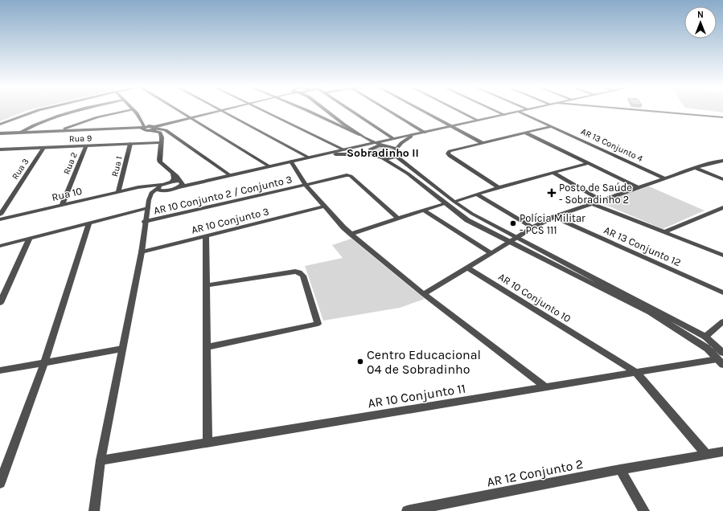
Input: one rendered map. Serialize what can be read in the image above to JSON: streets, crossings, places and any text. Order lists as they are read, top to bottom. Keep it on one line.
{"streets":{"street":["Rua 9","AR 13 Conjunto 4","Rua 2","Rua 1","Rua 3","Rua 10","AR 10 Conjunto 2 / Conjunto 3","AR 10 Conjunto 3","AR 13 Conjunto 12","AR 10 Conjunto 10","AR 10 Conjunto 11","AR 12 Conjunto 2"]},"crossings":[["Rua 9","Rua 2"],["Rua 9","Rua 1"],["Rua 9","Rua 3"],["Rua 2","Rua 10"],["Rua 1","Rua 10"],["AR 10 Conjunto 10","AR 10 Conjunto 11"]],"districts":["Sobradinho II"],"places":{"health":["Posto de Saúde - Sobradinho 2"],"other":["Polícia Militar - PCS 111","Centro Educacional 04 de Sobradinho"]},"north":"top"}
